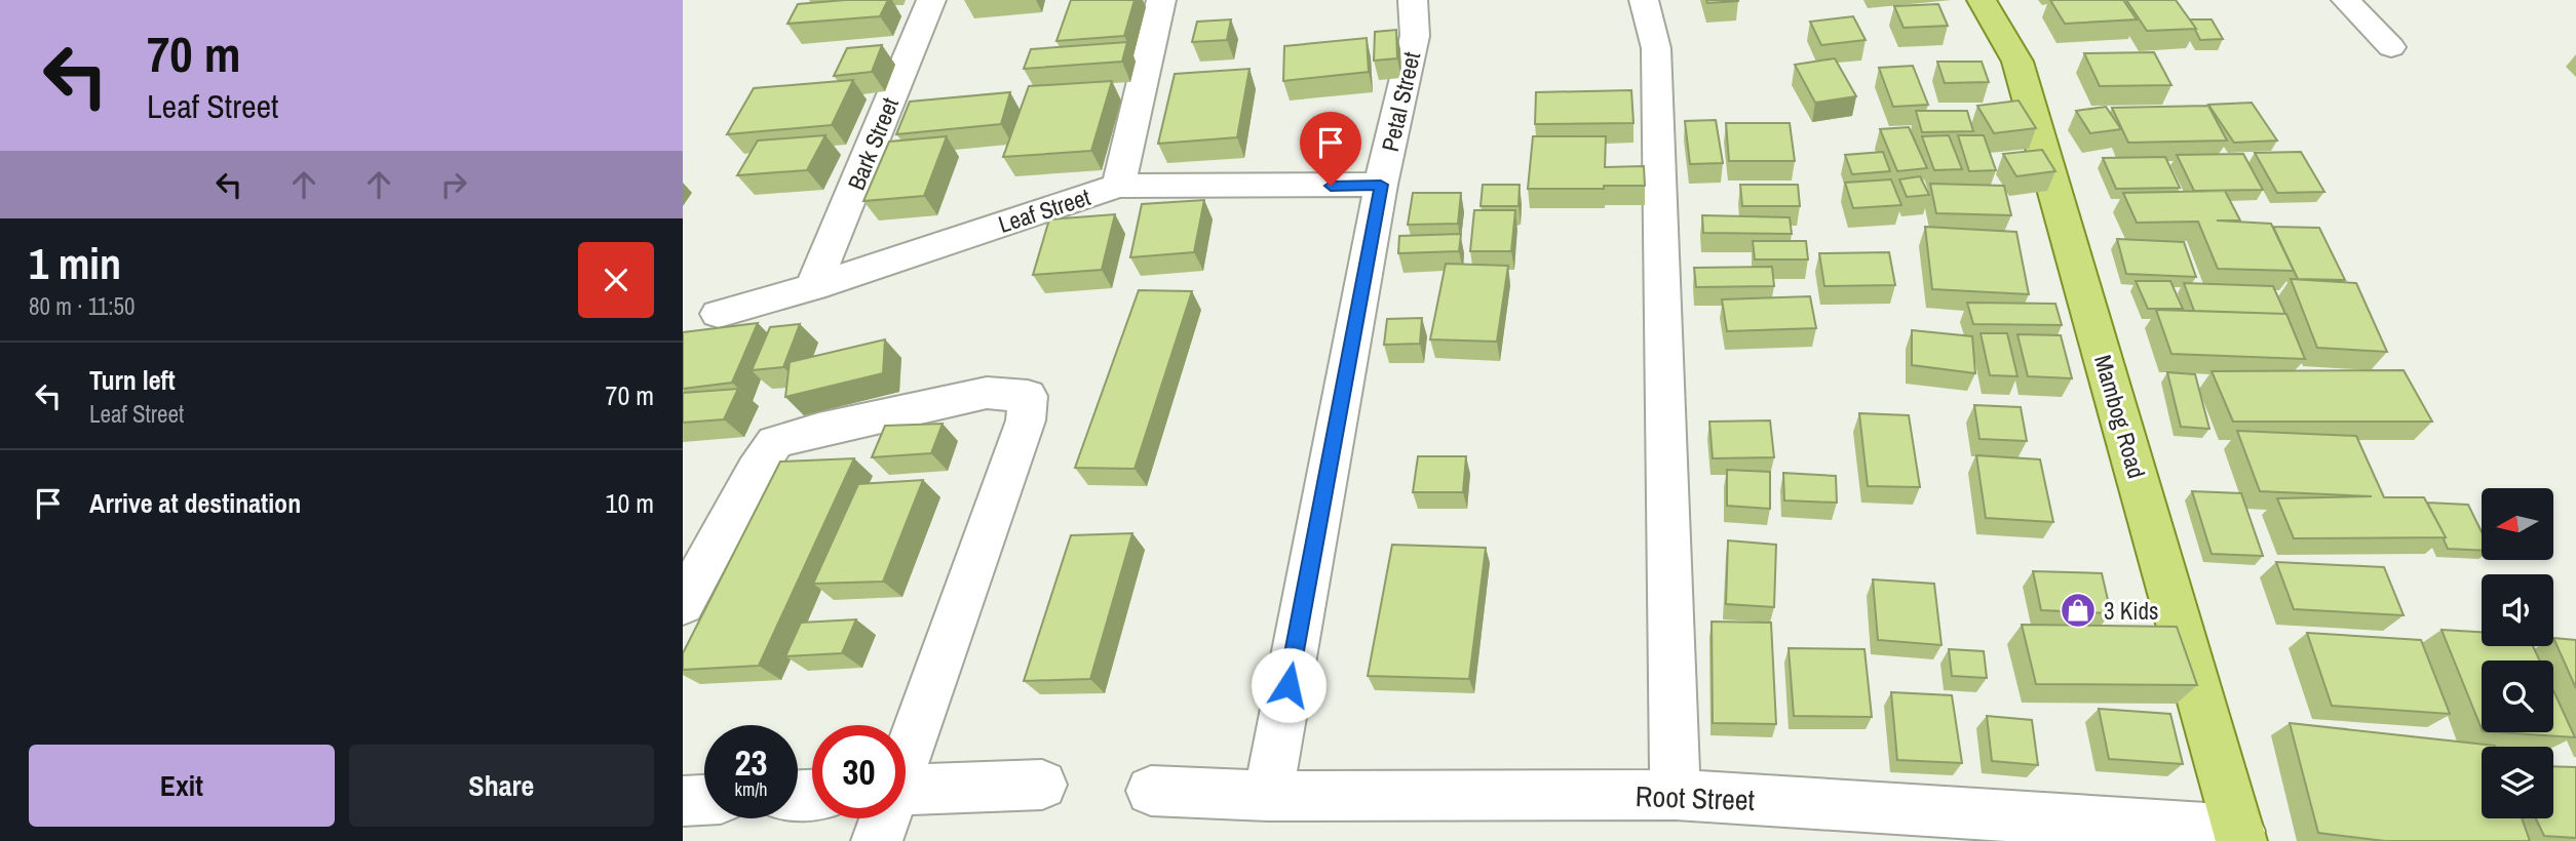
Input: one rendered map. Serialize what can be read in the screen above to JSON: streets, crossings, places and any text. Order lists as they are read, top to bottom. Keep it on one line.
{"streets":{"main road":["Mambog Road"],"street":["Petal Street","Bark Street","Leaf Street","Root Street"]},"crossings":[["Petal Street","Leaf Street"],["Petal Street","Root Street"],["Bark Street","Leaf Street"],["Mambog Road","Root Street"]],"places":{"shop":["3 Kids"]},"north":"left","page":{"turn":["70 m","Leaf Street"],"heading":["1 min","80 m · 11:50"],"list":[{"name":"Turn left","note":"Leaf Street","value":"70 m"},{"name":"Arrive at destination","value":"10 m"}],"speed":"23 km/h","limit":"30","buttons":["Exit","Share"]}}
